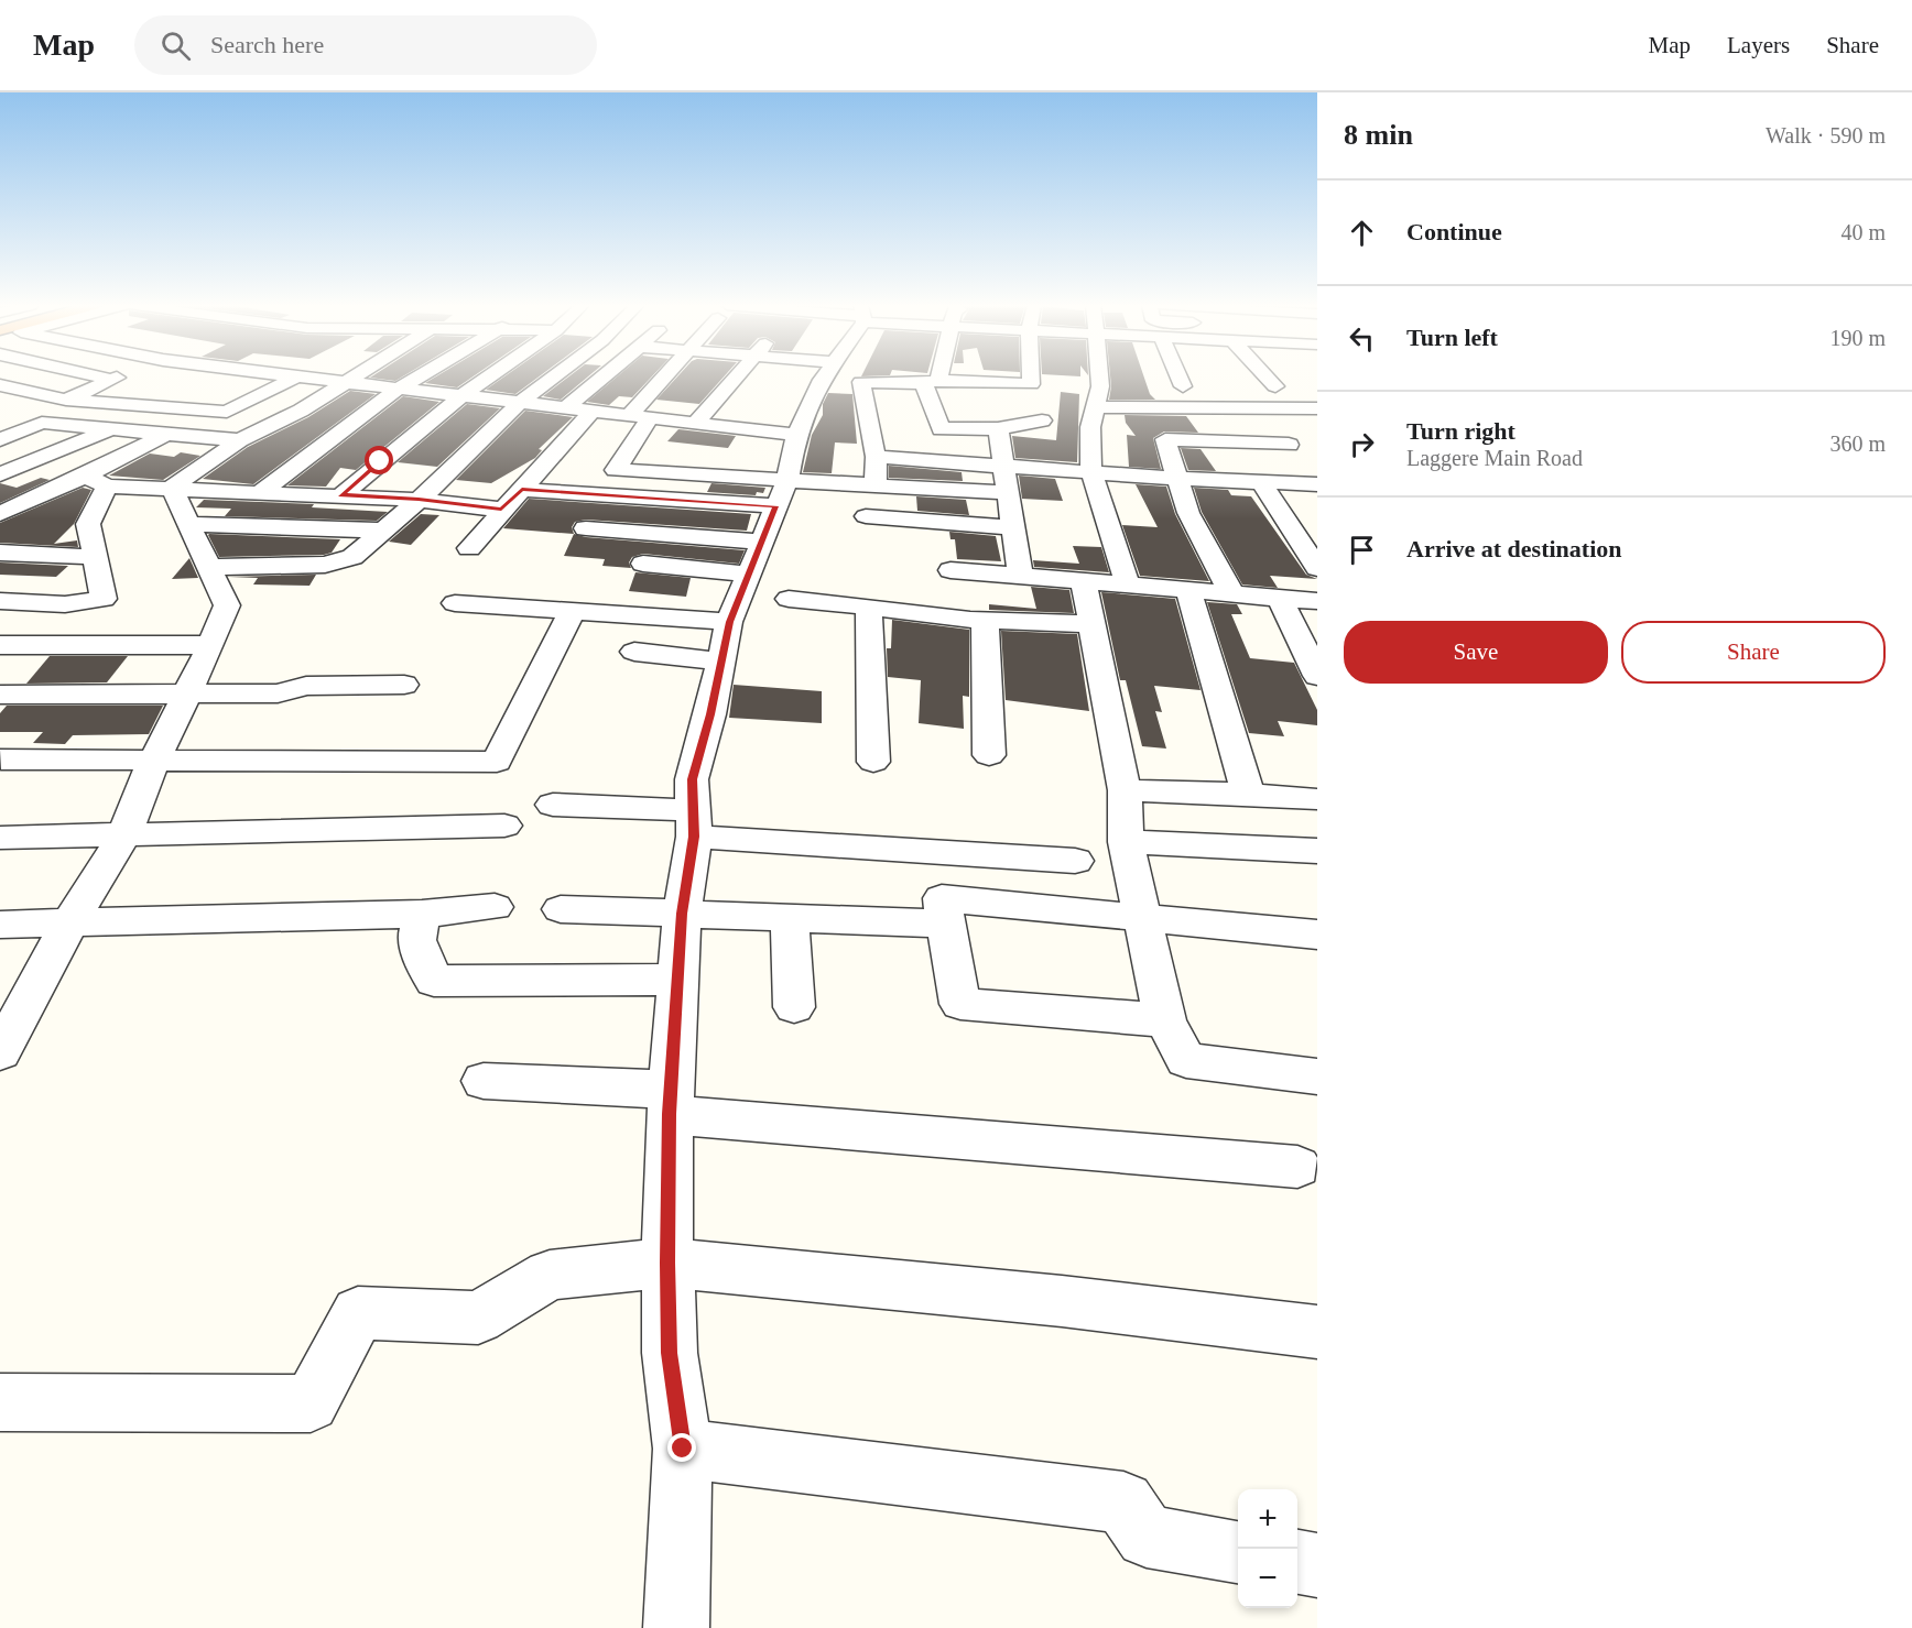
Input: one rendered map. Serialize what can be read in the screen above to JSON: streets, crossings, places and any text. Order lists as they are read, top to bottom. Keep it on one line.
{"page":{"header":"Map","search":"Search here","nav":["Map","Layers","Share"],"heading":["8 min","Walk · 590 m"],"list":[["Continue","40 m"],["Turn left","190 m"],["Turn right","Laggere Main Road","360 m"],"Arrive at destination"],"buttons":["Save","Share"],"map_buttons":["+","−"]}}
